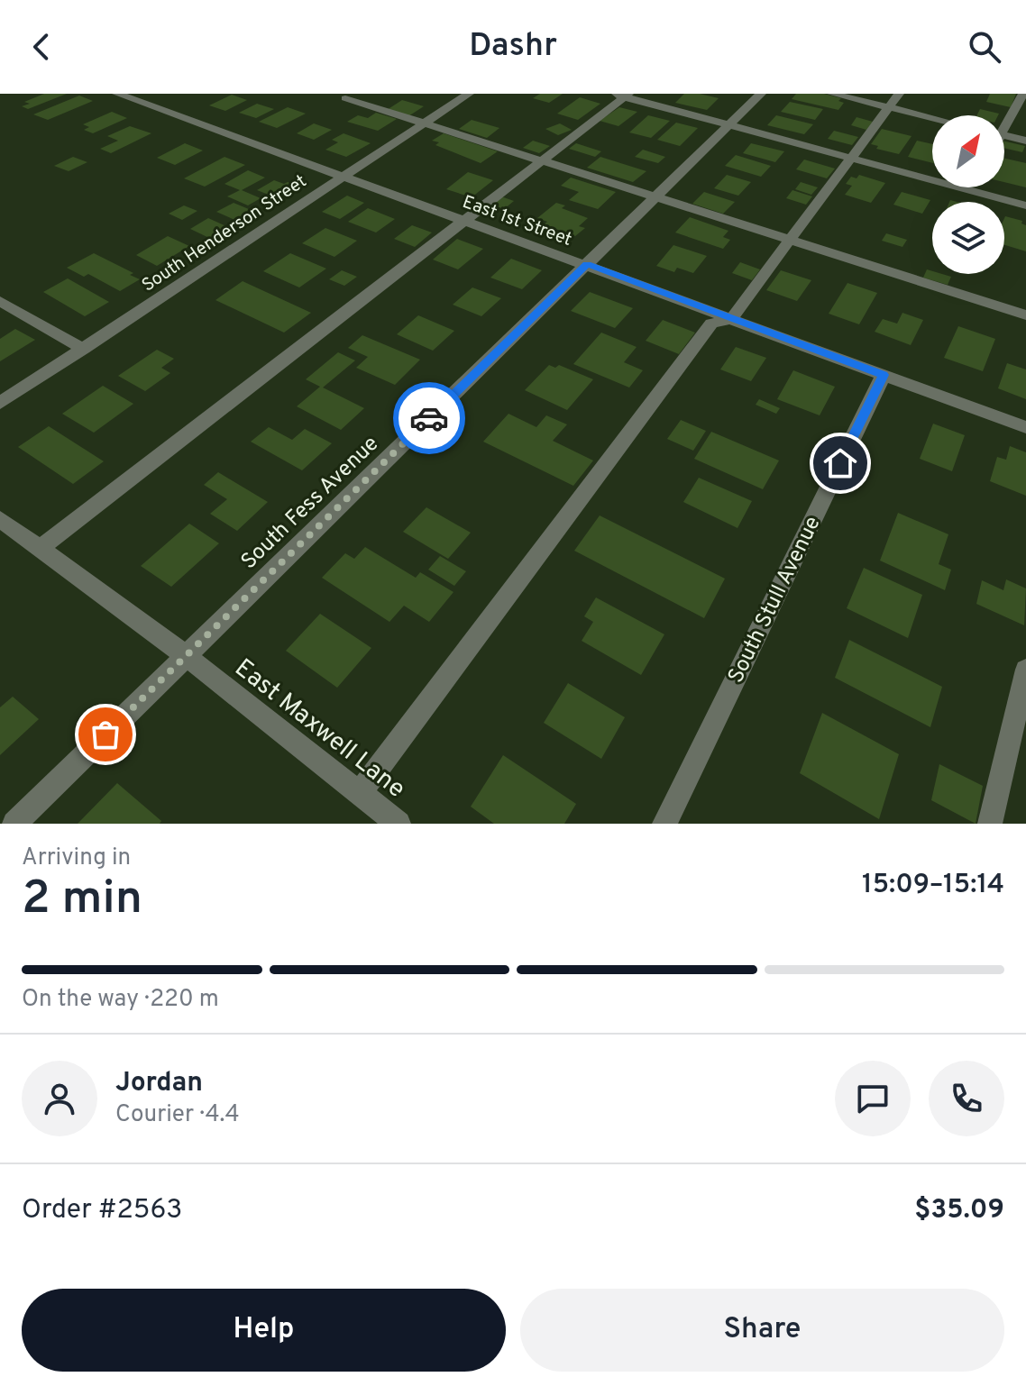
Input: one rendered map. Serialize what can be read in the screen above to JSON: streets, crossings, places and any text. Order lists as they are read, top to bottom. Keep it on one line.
{"streets":{"street":["East 1st Street","South Henderson Street","South Fess Avenue","South Stull Avenue","East Maxwell Lane"]},"crossings":[["East 1st Street","South Henderson Street"],["East 1st Street","South Fess Avenue"],["East 1st Street","South Stull Avenue"],["South Fess Avenue","East Maxwell Lane"]],"north":"top right","page":{"header":"Dashr","heading":["2 min","Arriving in","15:09–15:14"],"panel":["Jordan","Courier · 4.4","Order #2563","$35.09"],"bar":"On the way · 220 m","buttons":["Help","Share"]}}
